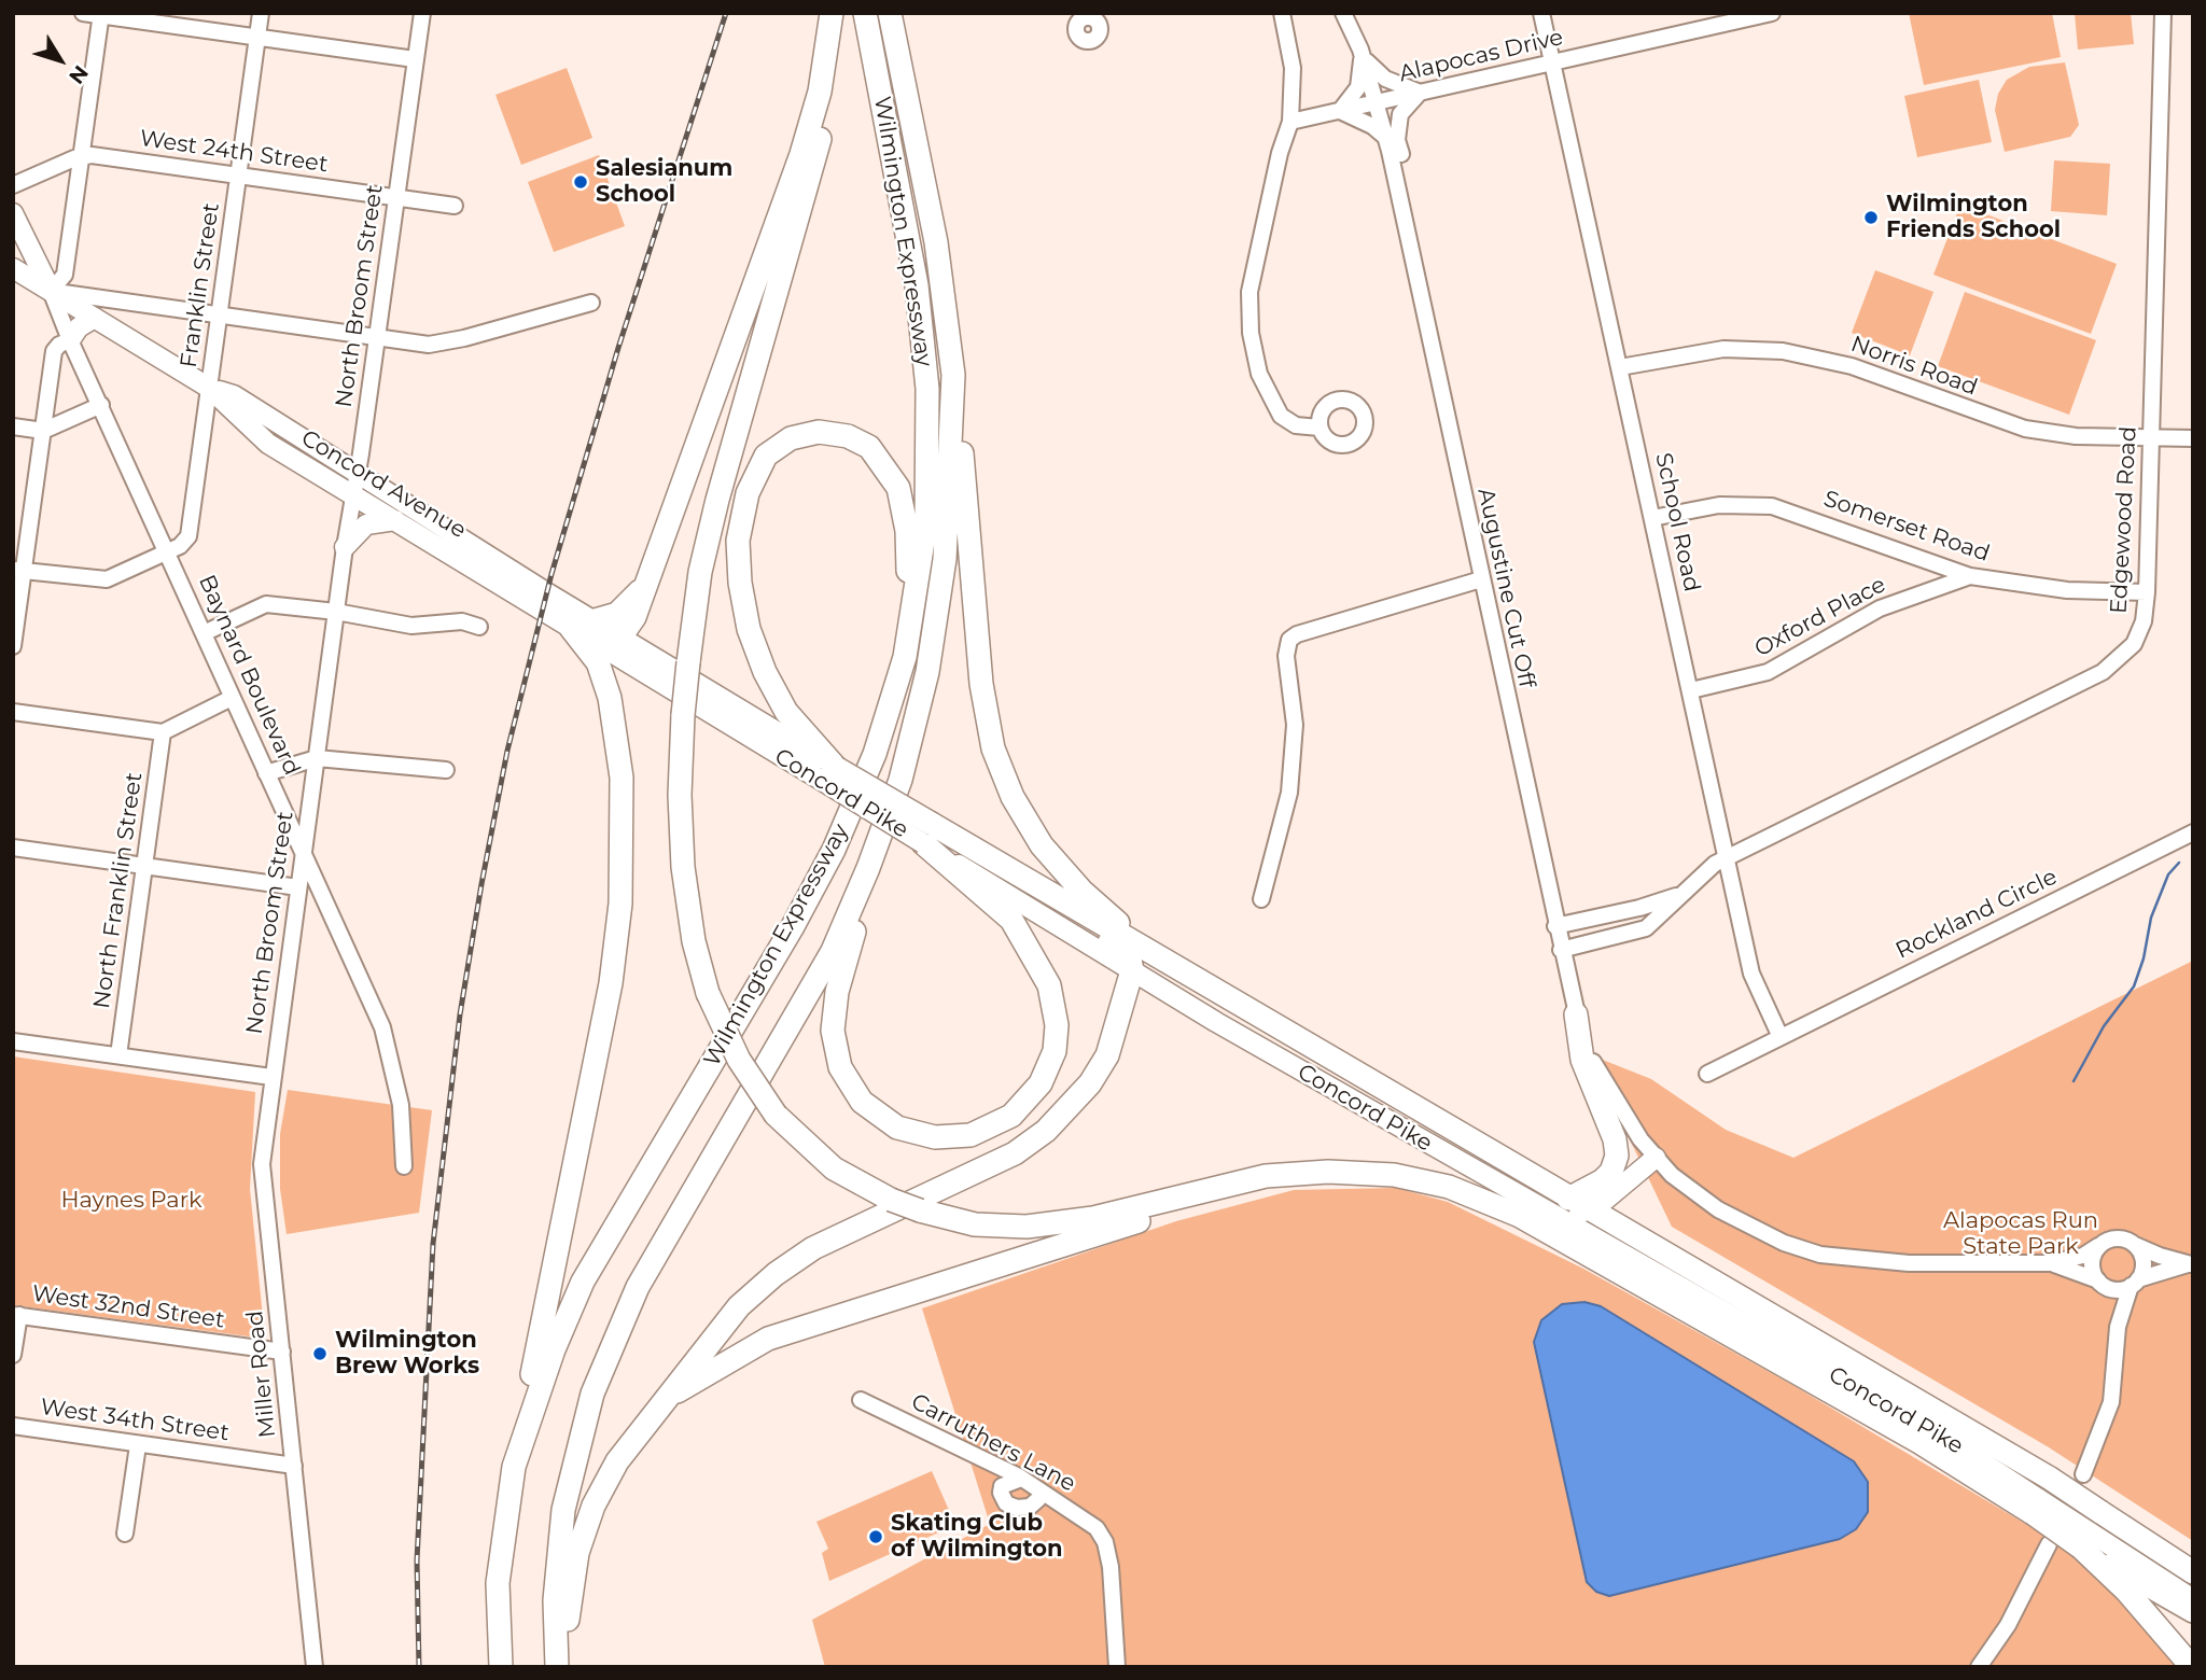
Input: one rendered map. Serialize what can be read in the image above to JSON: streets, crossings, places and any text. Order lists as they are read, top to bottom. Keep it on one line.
{"streets":{"highway":["Wilmington Expressway","Concord Pike"],"main road":["Concord Avenue","Baynard Boulevard"],"street":["Alapocas Drive","West 24th Street","Franklin Street","North Broom Street","Norris Road","Edgewood Road","School Road","Somerset Road","Augustine Cut Off","Oxford Place","North Franklin Street","Rockland Circle","West 32nd Street","Miller Road","West 34th Street","Carruthers Lane"]},"crossings":[["Alapocas Drive","School Road"],["Alapocas Drive","Augustine Cut Off"],["West 24th Street","Franklin Street"],["West 24th Street","North Broom Street"],["Franklin Street","Concord Avenue"],["Franklin Street","Baynard Boulevard"],["North Broom Street","Concord Avenue"],["North Broom Street","Baynard Boulevard"],["North Broom Street","Miller Road"],["Norris Road","Edgewood Road"],["Norris Road","School Road"],["Concord Avenue","Baynard Boulevard"],["Concord Avenue","Concord Pike"],["Edgewood Road","School Road"],["Edgewood Road","Somerset Road"],["Edgewood Road","Augustine Cut Off"],["School Road","Somerset Road"],["School Road","Oxford Place"],["School Road","Rockland Circle"],["Somerset Road","Oxford Place"],["West 32nd Street","Miller Road"],["Miller Road","West 34th Street"]],"parks":["Haynes Park","Alapocas Run State Park"],"places":["Salesianum School","Wilmington Friends School","Wilmington Brew Works","Skating Club of Wilmington"],"north":"bottom right"}
